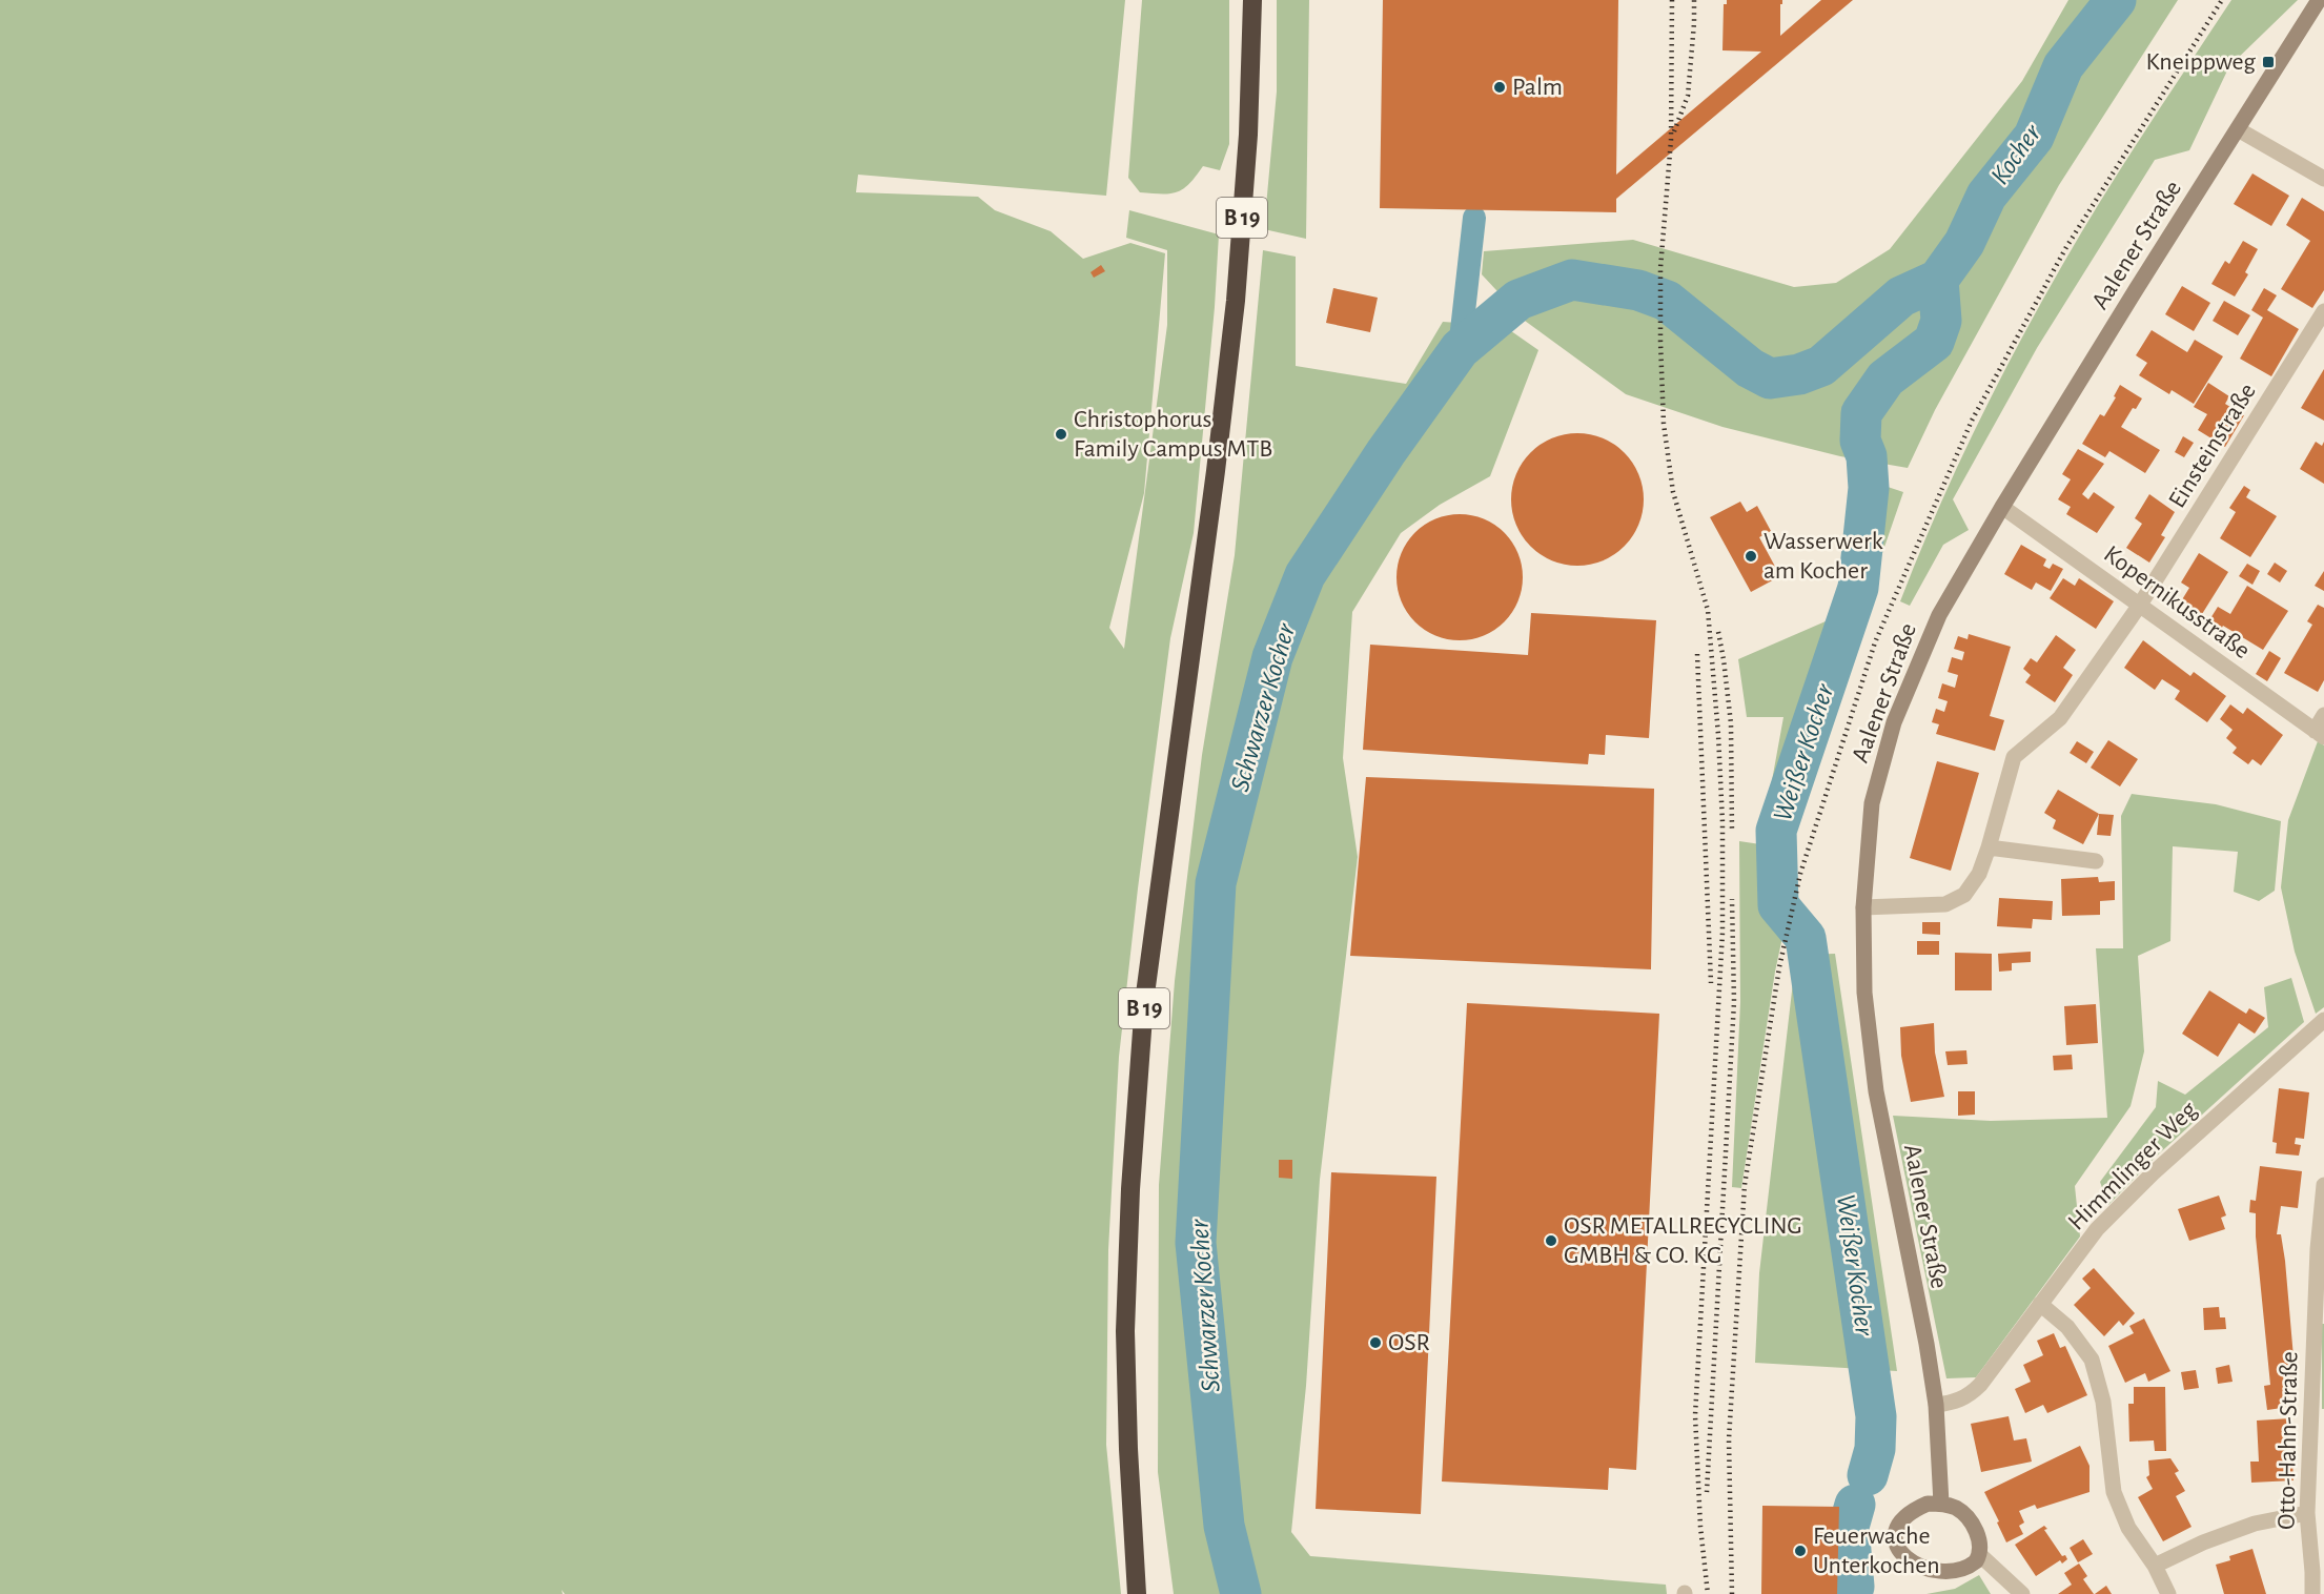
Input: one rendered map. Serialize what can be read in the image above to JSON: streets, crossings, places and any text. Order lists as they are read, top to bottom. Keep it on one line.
{"streets":{"highway":["B 19"],"street":["Aalener Straße","Einsteinstraße","Kopernikusstraße","Himmlinger Weg","Otto-Hahn-Straße"]},"crossings":[["Aalener Straße","Einsteinstraße"],["Aalener Straße","Kopernikusstraße"],["Aalener Straße","Himmlinger Weg"],["Einsteinstraße","Kopernikusstraße"]],"water":["Kocher","Schwarzer Kocher","Weißer Kocher"],"places":{"transit":["Kneippweg"],"other":["Palm","Christophorus Family Campus MTB","Wasserwerk am Kocher","OSR METALLRECYCLING GMBH & CO. KG","OSR","Feuerwache Unterkochen"]}}
